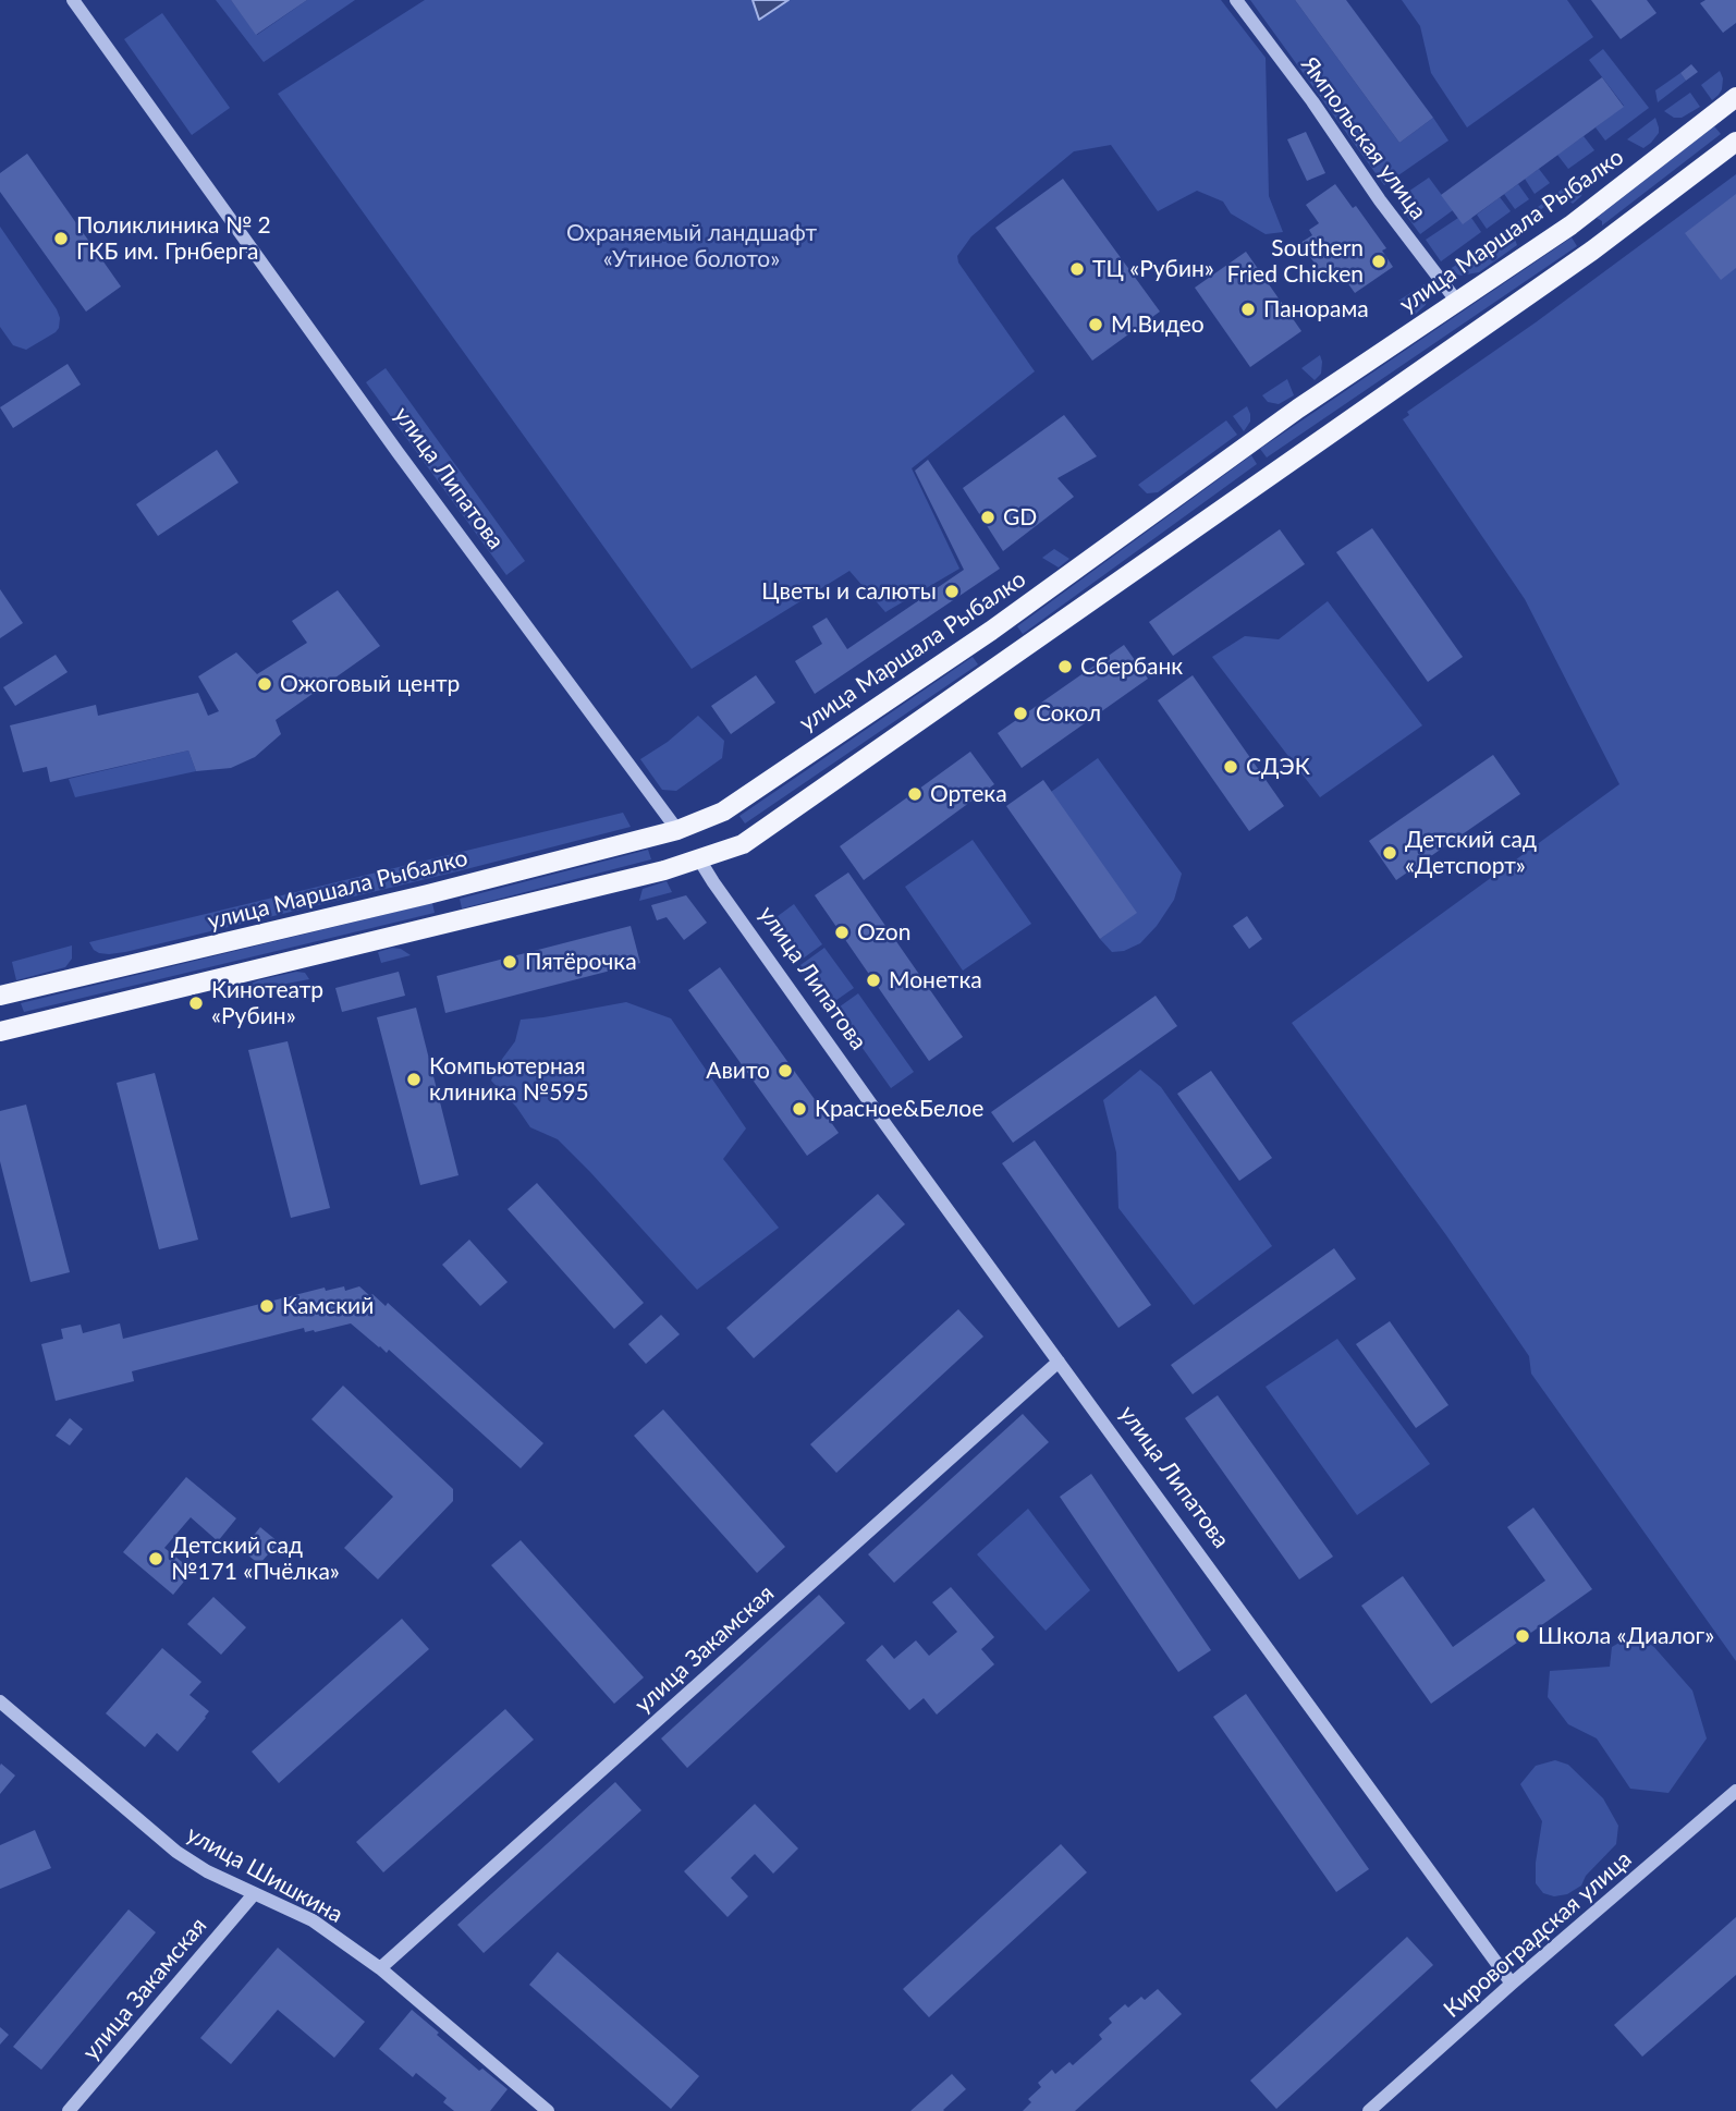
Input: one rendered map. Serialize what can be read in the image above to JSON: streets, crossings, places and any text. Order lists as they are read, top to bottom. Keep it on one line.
{"streets":{"main road":["улица Маршала Рыбалко","улица Липатова"],"street":["Ямпольская улица","улица Закамская","улица Шишкина","Кировоградская улица"]},"crossings":[["Ямпольская улица","улица Маршала Рыбалко"],["улица Маршала Рыбалко","улица Липатова"],["улица Липатова","улица Закамская"],["улица Липатова","Кировоградская улица"],["улица Закамская","улица Шишкина"]],"parks":["Охраняемый ландшафт «Утиное болото»"],"places":["Поликлиника № 2 ГКБ им. Грнберга","Southern Fried Chicken","ТЦ «Рубин»","Панорама","М.Видео","GD","Цветы и салюты","Сбербанк","Ожоговый центр","Сокол","СДЭК","Ортека","Детский сад «Детспорт»","Ozon","Пятёрочка","Монетка","Кинотеатр «Рубин»","Авито","Компьютерная клиника №595","Красное&Белое","Камский","Детский сад №171 «Пчёлка»","Школа «Диалог»"]}
